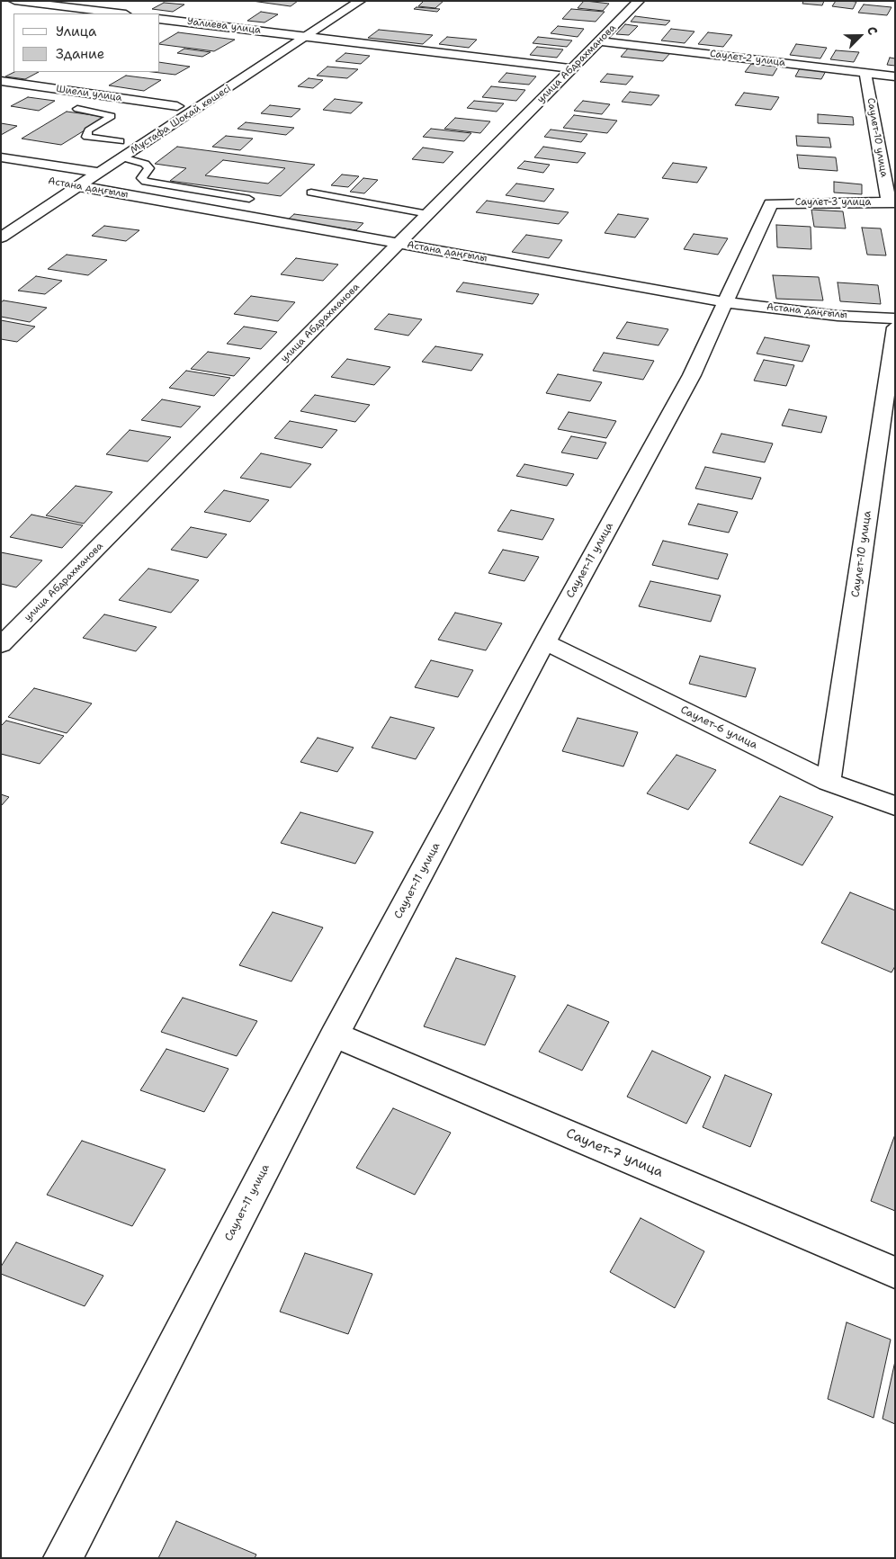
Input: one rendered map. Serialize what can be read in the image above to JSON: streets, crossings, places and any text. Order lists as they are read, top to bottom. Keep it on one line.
{"streets":{"street":["Уалиева улица","Саулет-2 улица","улица Абдрахманова","Шиели улица","Мұстафа Шоқай көшесі","Саулет-10 улица","Астана даңғылы","Саулет-3 улица","Саулет-11 улица","Саулет-6 улица","Саулет-7 улица"]},"crossings":[["Уалиева улица","улица Абдрахманова"],["Уалиева улица","Мұстафа Шоқай көшесі"],["Саулет-2 улица","улица Абдрахманова"],["Саулет-2 улица","Саулет-10 улица"],["улица Абдрахманова","Астана даңғылы"],["Шиели улица","Мұстафа Шоқай көшесі"],["Мұстафа Шоқай көшесі","Астана даңғылы"],["Саулет-10 улица","Саулет-3 улица"],["Саулет-10 улица","Саулет-6 улица"],["Астана даңғылы","Саулет-11 улица"],["Саулет-3 улица","Саулет-11 улица"],["Саулет-11 улица","Саулет-6 улица"],["Саулет-11 улица","Саулет-7 улица"]],"legend":["Улица","Здание"],"north":"top right"}
